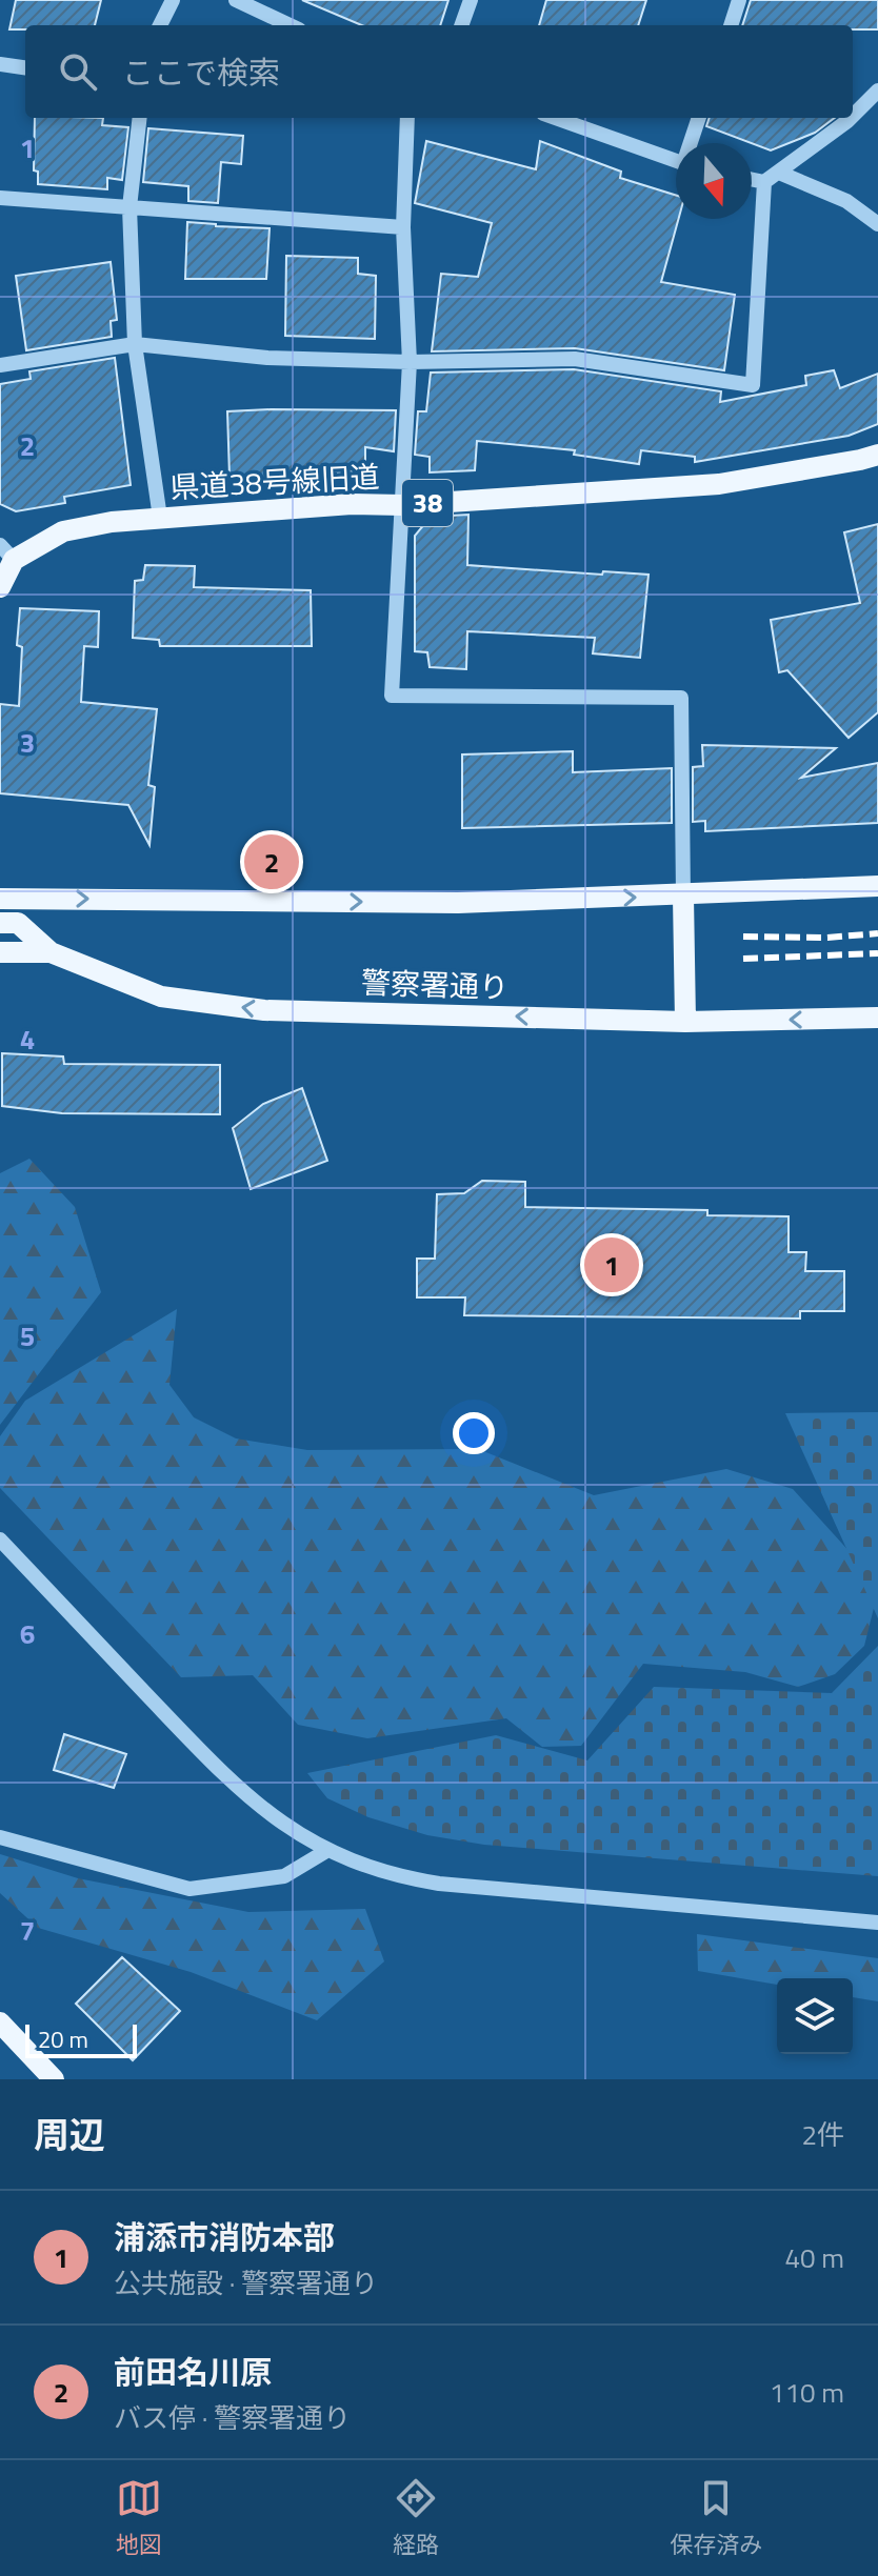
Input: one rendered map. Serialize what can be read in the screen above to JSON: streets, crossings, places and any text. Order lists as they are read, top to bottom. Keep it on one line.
{"streets":{"main road":["県道38号線旧道","38","警察署通り"]},"scale_bar":"20 m","north":"bottom","page":{"search":"ここで検索","pins":["2","1"],"scale":"20 m","heading":["周辺","2件"],"list":[{"mark":"1","name":"浦添市消防本部","note":"公共施設 · 警察署通り","value":"40 m"},{"mark":"2","name":"前田名川原","note":"バス停 · 警察署通り","value":"110 m"}],"nav":["地図","経路","保存済み"]},"grid":{"rows":["1","2","3","4","5","6","7"]}}
